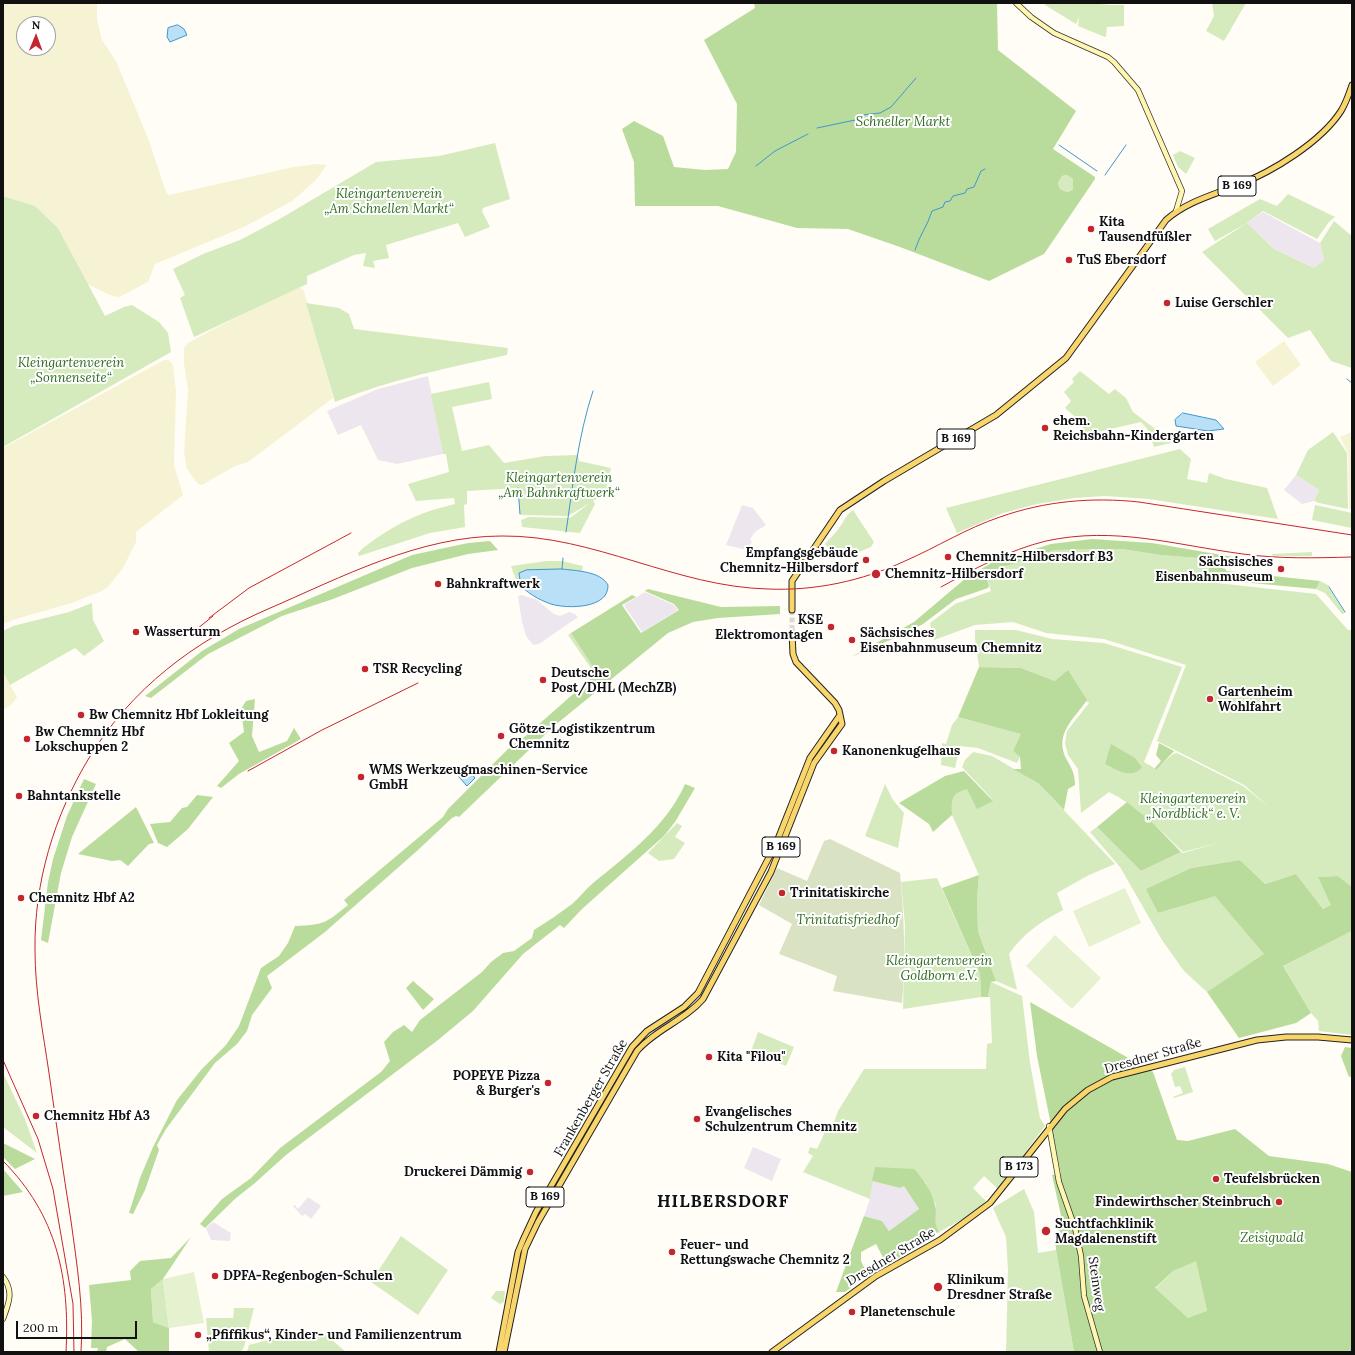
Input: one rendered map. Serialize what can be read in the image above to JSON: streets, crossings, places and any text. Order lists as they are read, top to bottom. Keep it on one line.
{"streets":{"main road":["B 169","Dresdner Straße","Frankenberger Straße","B 173"],"street":["Steinweg"]},"crossings":[["Dresdner Straße","Steinweg"]],"districts":["HILBERSDORF"],"parks":["Schneller Markt","Kleingartenverein „Am Schnellen Markt“","Kleingartenverein „Sonnenseite“","Kleingartenverein „Am Bahnkraftwerk“","Kleingartenverein „Nordblick“ e. V.","Trinitatisfriedhof","Kleingartenverein Goldborn e.V.","Zeisigwald"],"places":["Kita Tausendfüßler","TuS Ebersdorf","Luise Gerschler","ehem. Reichsbahn-Kindergarten","Chemnitz-Hilbersdorf B3","Empfangsgebäude Chemnitz-Hilbersdorf","Sächsisches Eisenbahnmuseum","Chemnitz-Hilbersdorf","Bahnkraftwerk","KSE Elektromontagen","Wasserturm","Sächsisches Eisenbahnmuseum Chemnitz","TSR Recycling","Deutsche Post/DHL (MechZB)","Gartenheim Wohlfahrt","Bw Chemnitz Hbf Lokleitung","Götze-Logistikzentrum Chemnitz","Bw Chemnitz Hbf Lokschuppen 2","Kanonenkugelhaus","WMS Werkzeugmaschinen-Service GmbH","Bahntankstelle","Trinitatiskirche","Chemnitz Hbf A2","Kita \"Filou\"","POPEYE Pizza & Burger's","Chemnitz Hbf A3","Evangelisches Schulzentrum Chemnitz","Druckerei Dämmig","Teufelsbrücken","Findewirthscher Steinbruch","Suchtfachklinik Magdalenenstift","Feuer- und Rettungswache Chemnitz 2","DPFA-Regenbogen-Schulen","Klinikum Dresdner Straße","Planetenschule","„Pfiffikus“, Kinder- und Familienzentrum"],"scale_bar":"200 m","north":"top"}
